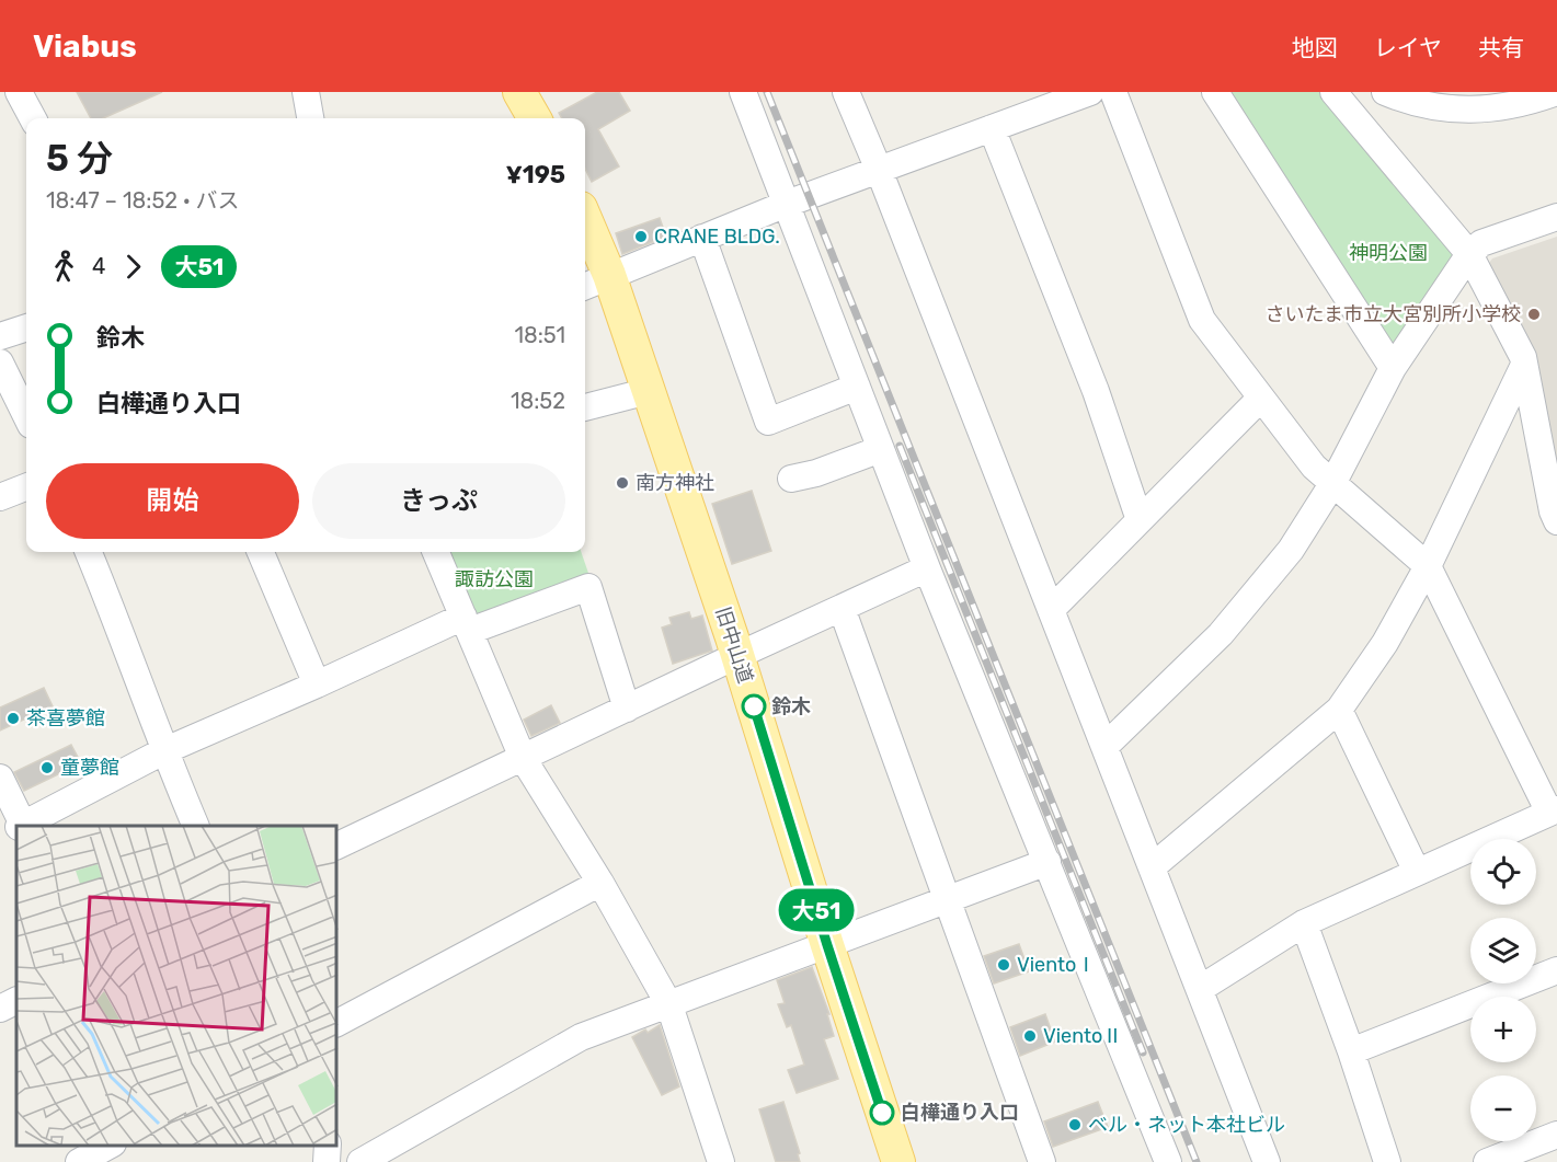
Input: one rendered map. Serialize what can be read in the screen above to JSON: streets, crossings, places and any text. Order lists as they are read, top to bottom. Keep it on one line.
{"streets":{"main road":["旧中山道"]},"parks":["神明公園","諏訪公園"],"places":["CRANE BLDG.","さいたま市立大宮別所小学校","南方神社","鈴木","茶喜夢館","童夢館","VientoⅠ","VientoⅡ","白樺通り入口","ベル・ネット本社ビル"],"lines":["bus line 大51"],"page":{"header":"Viabus","nav":["地図","レイヤ","共有"],"on_map":"大51","heading":["5 分","18:47 – 18:52 · バス","¥195"],"legs":["4","大51"],"list":[{"name":"鈴木","value":"18:51"},{"name":"白樺通り入口","value":"18:52"}],"buttons":["開始","きっぷ"],"map_buttons":["+","−"]}}
